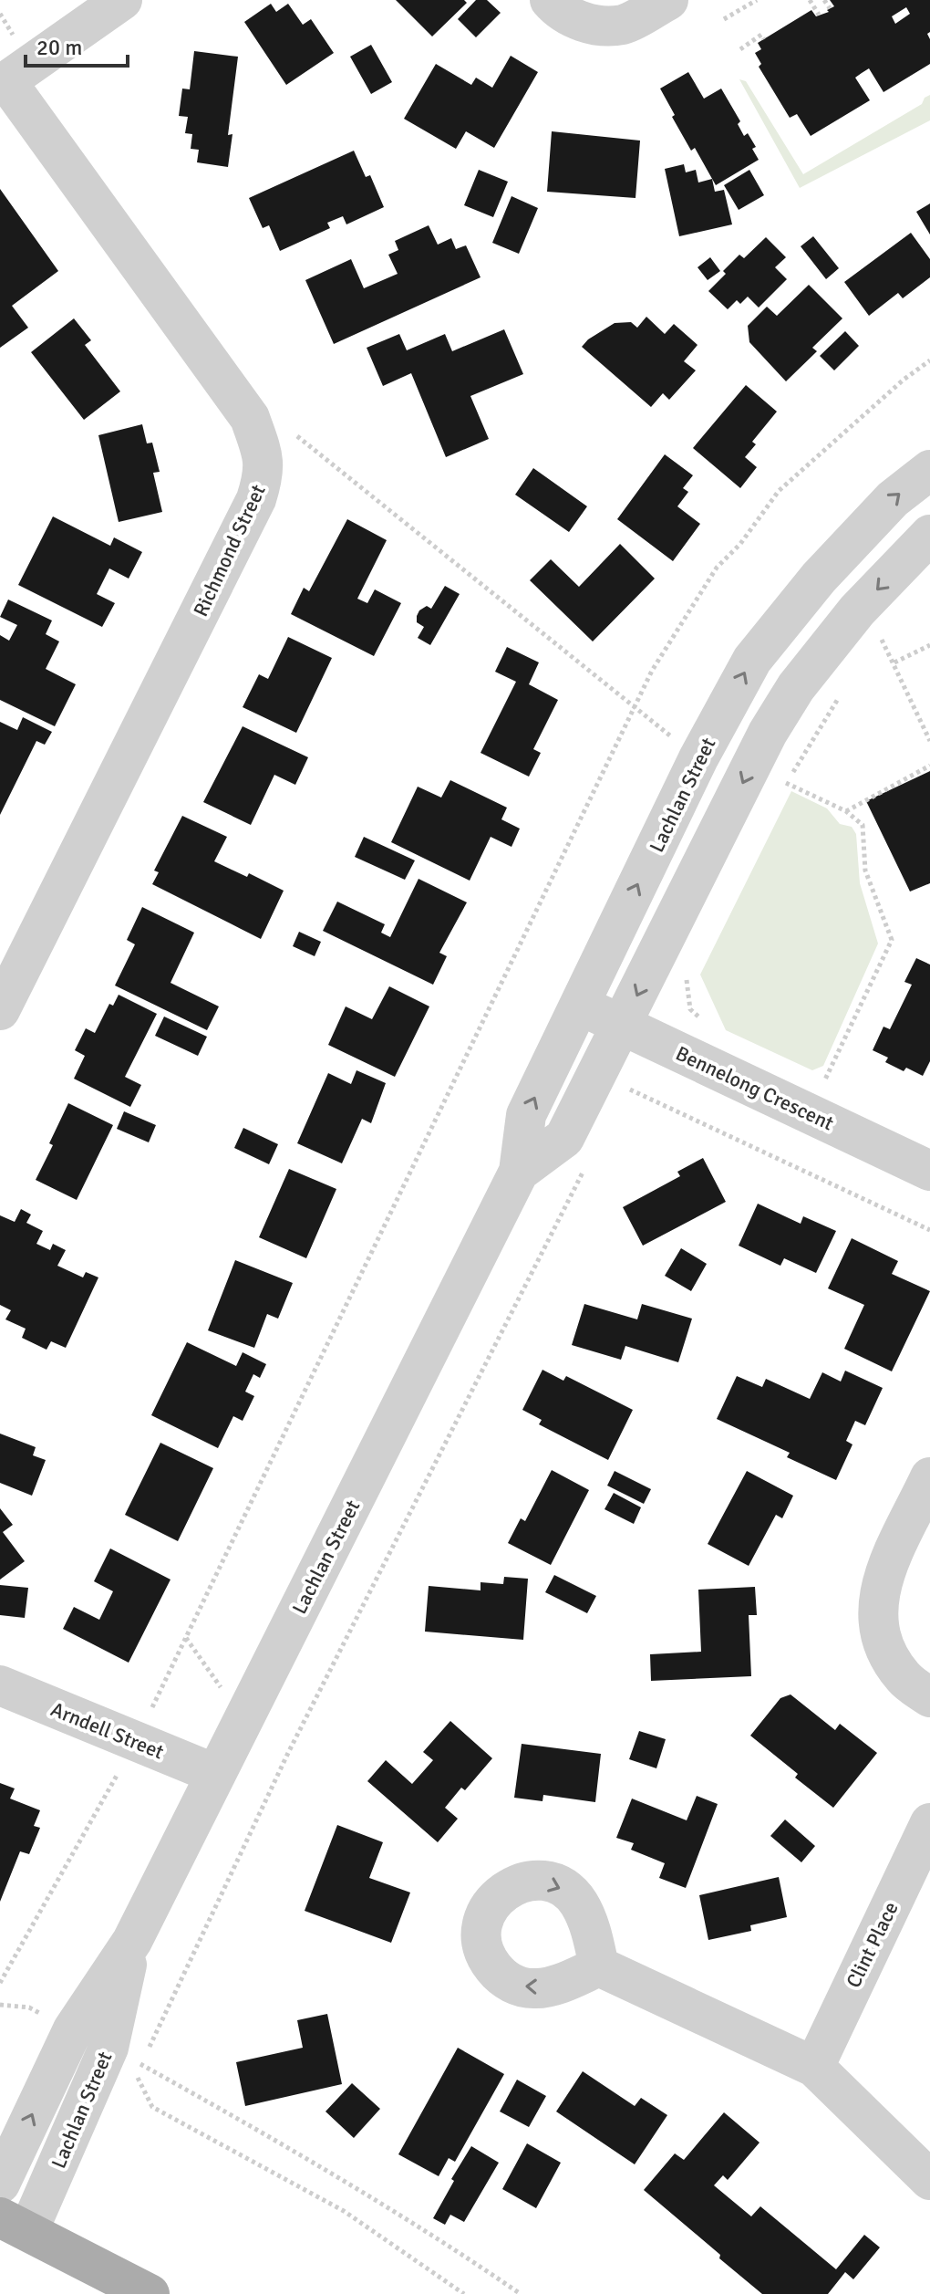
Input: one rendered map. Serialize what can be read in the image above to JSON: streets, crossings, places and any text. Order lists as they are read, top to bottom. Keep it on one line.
{"streets":{"street":["Richmond Street","Lachlan Street","Bennelong Crescent","Arndell Street","Clint Place"]},"crossings":[["Lachlan Street","Bennelong Crescent"],["Lachlan Street","Arndell Street"]],"scale_bar":"20 m"}
